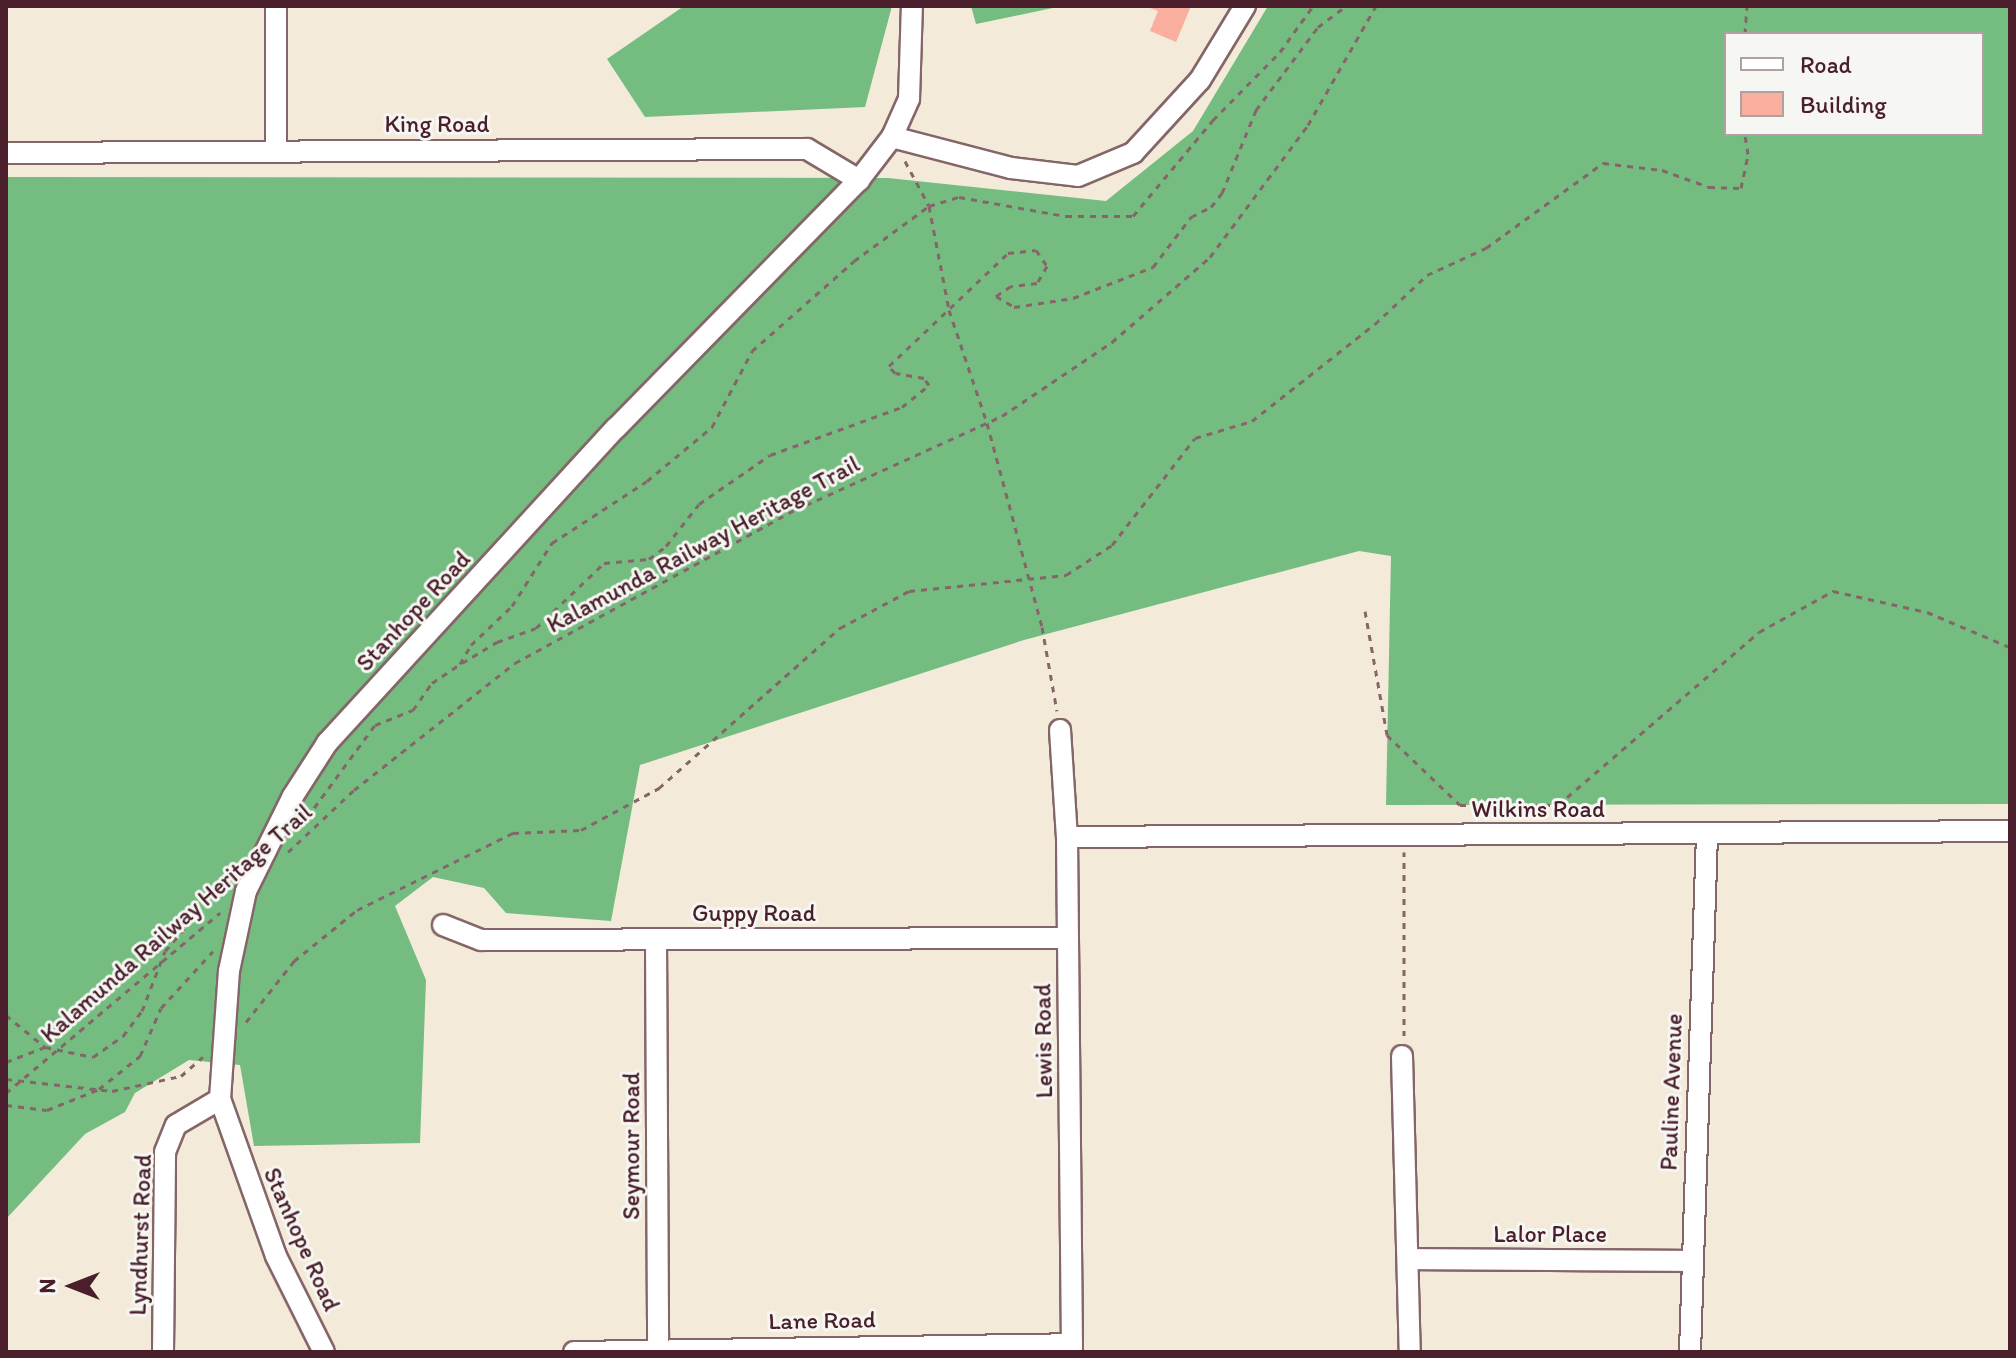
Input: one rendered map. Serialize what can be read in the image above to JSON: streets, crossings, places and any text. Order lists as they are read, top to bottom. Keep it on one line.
{"streets":{"street":["King Road","Stanhope Road","Wilkins Road","Guppy Road","Lewis Road","Pauline Avenue","Seymour Road","Lalor Place","Lyndhurst Road","Lane Road"],"path":["Kalamunda Railway Heritage Trail"]},"crossings":[["King Road","Stanhope Road"],["Stanhope Road","Lyndhurst Road"],["Wilkins Road","Lewis Road"],["Wilkins Road","Pauline Avenue"],["Guppy Road","Lewis Road"],["Guppy Road","Seymour Road"],["Lewis Road","Lane Road"],["Pauline Avenue","Lalor Place"],["Seymour Road","Lane Road"]],"legend":["Road","Building"],"north":"left"}
